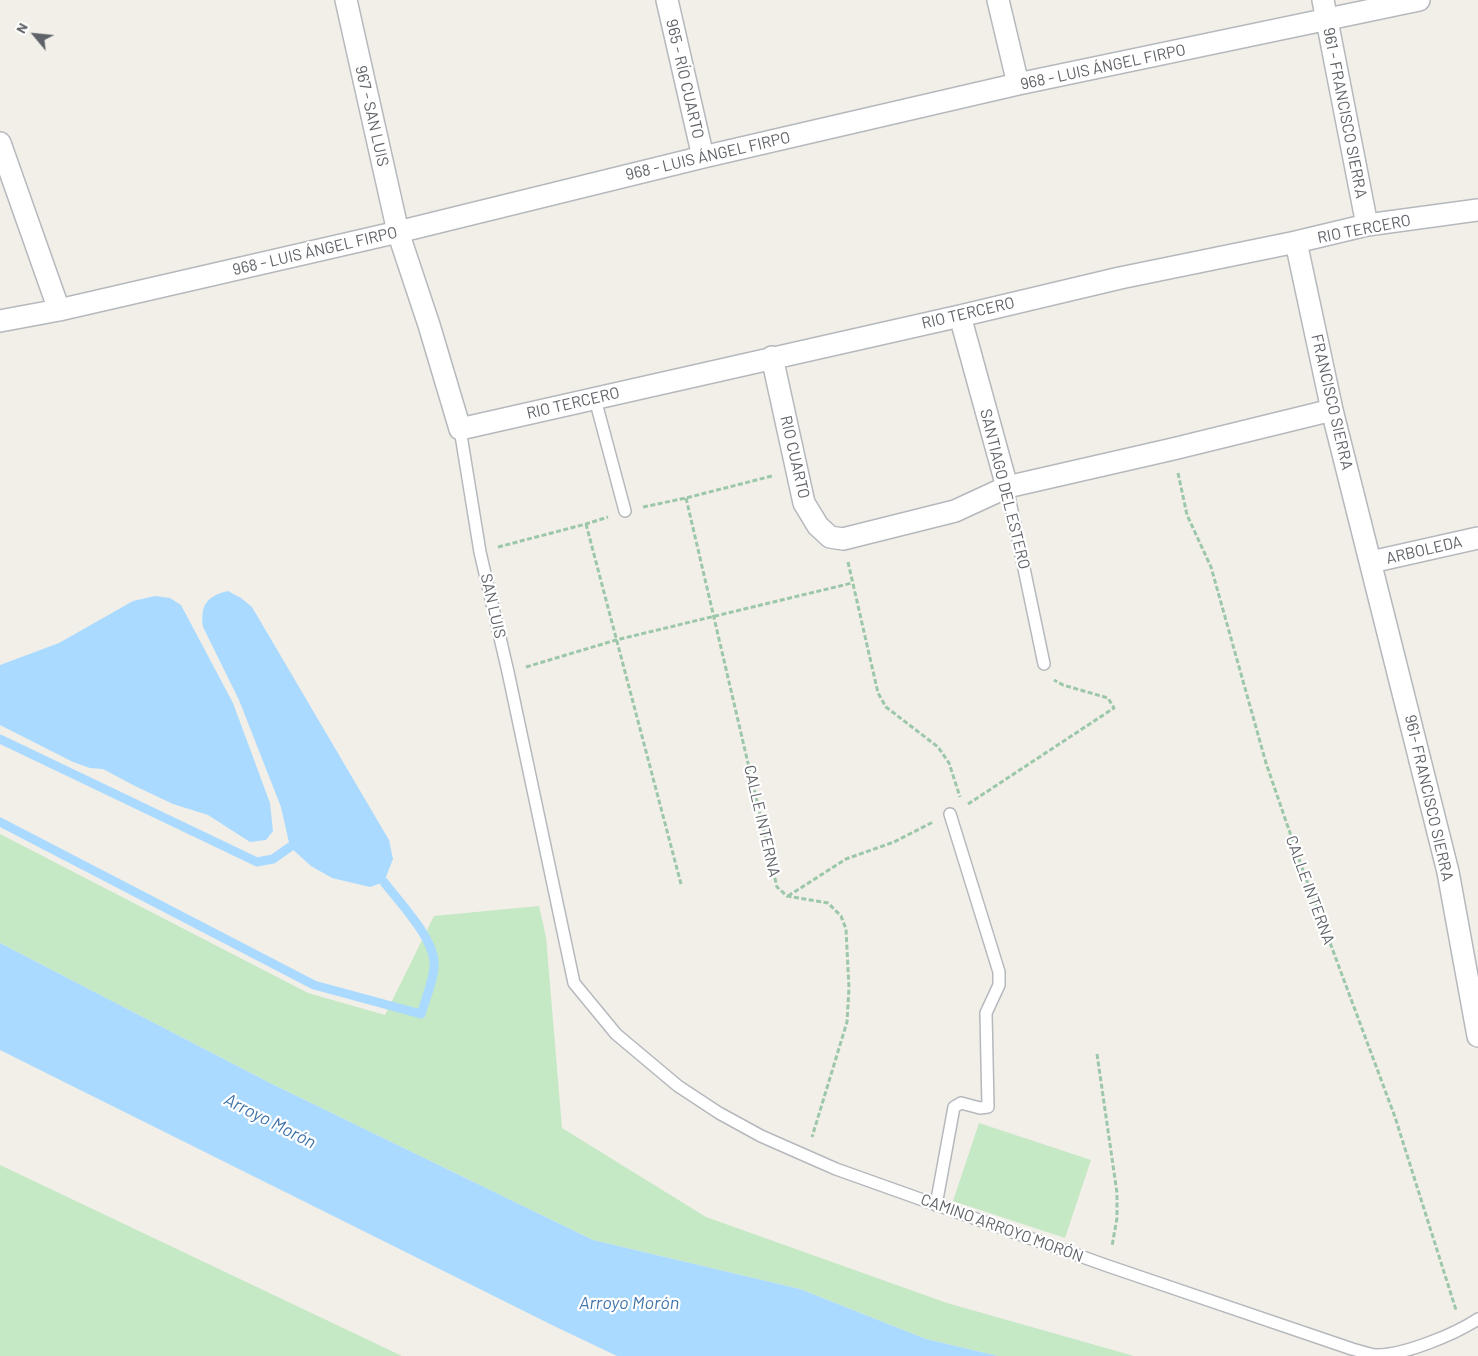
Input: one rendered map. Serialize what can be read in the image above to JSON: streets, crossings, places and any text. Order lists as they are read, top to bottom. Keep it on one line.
{"streets":{"street":["968 - LUIS ÁNGEL FIRPO","965 - RÍO CUARTO","961 - FRANCISCO SIERRA","967 - SAN LUIS","RIO TERCERO","FRANCISCO SIERRA","RIO CUARTO","SANTIAGO DEL ESTERO","ARBOLEDA","SAN LUIS","961- FRANCISCO SIERRA"],"lane":["CAMINO ARROYO MORÓN"],"path":["CALLE INTERNA"]},"crossings":[["968 - LUIS ÁNGEL FIRPO","965 - RÍO CUARTO"],["968 - LUIS ÁNGEL FIRPO","961 - FRANCISCO SIERRA"],["968 - LUIS ÁNGEL FIRPO","967 - SAN LUIS"],["968 - LUIS ÁNGEL FIRPO","SAN LUIS"],["961 - FRANCISCO SIERRA","RIO TERCERO"],["967 - SAN LUIS","SAN LUIS"],["RIO TERCERO","FRANCISCO SIERRA"],["RIO TERCERO","RIO CUARTO"],["RIO TERCERO","SANTIAGO DEL ESTERO"],["RIO TERCERO","SAN LUIS"],["FRANCISCO SIERRA","ARBOLEDA"],["FRANCISCO SIERRA","961- FRANCISCO SIERRA"],["ARBOLEDA","961- FRANCISCO SIERRA"],["SAN LUIS","CAMINO ARROYO MORÓN"],["CALLE INTERNA","CAMINO ARROYO MORÓN"]],"water":["Arroyo Morón"],"north":"top left"}
